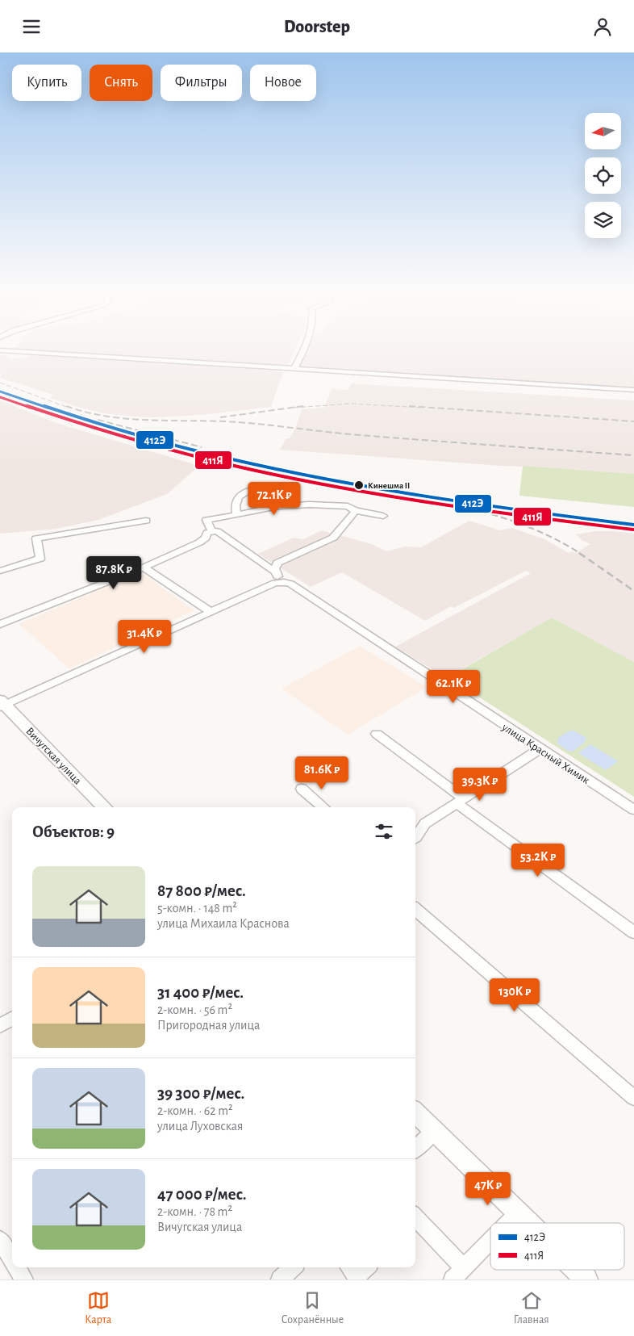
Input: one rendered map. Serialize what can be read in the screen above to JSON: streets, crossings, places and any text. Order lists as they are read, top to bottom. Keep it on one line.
{"streets":{"main road":["Вичугская улица"],"street":["улица Красный Химик"]},"places":["Кинешма II"],"lines":["transit line 412Э","transit line 411Я"],"legend":["412Э","411Я"],"north":"left","page":{"header":"Doorstep","chip":["Купить","Снять","Фильтры","Новое"],"price":["72.1K ₽","87.8K ₽","31.4K ₽","62.1K ₽","81.6K ₽","39.3K ₽","53.2K ₽","130K ₽","47K ₽"],"heading":"Объектов: 9","list":[{"name":"87 800 ₽/мес.","note":"5-комн. · 148 m² · улица Михаила Краснова"},{"name":"31 400 ₽/мес.","note":"2-комн. · 56 m² · Пригородная улица"},{"name":"39 300 ₽/мес.","note":"2-комн. · 62 m² · улица Луховская"},{"name":"47 000 ₽/мес.","note":"2-комн. · 78 m² · Вичугская улица"}],"tabs":["Карта","Сохранённые","Главная"]}}
